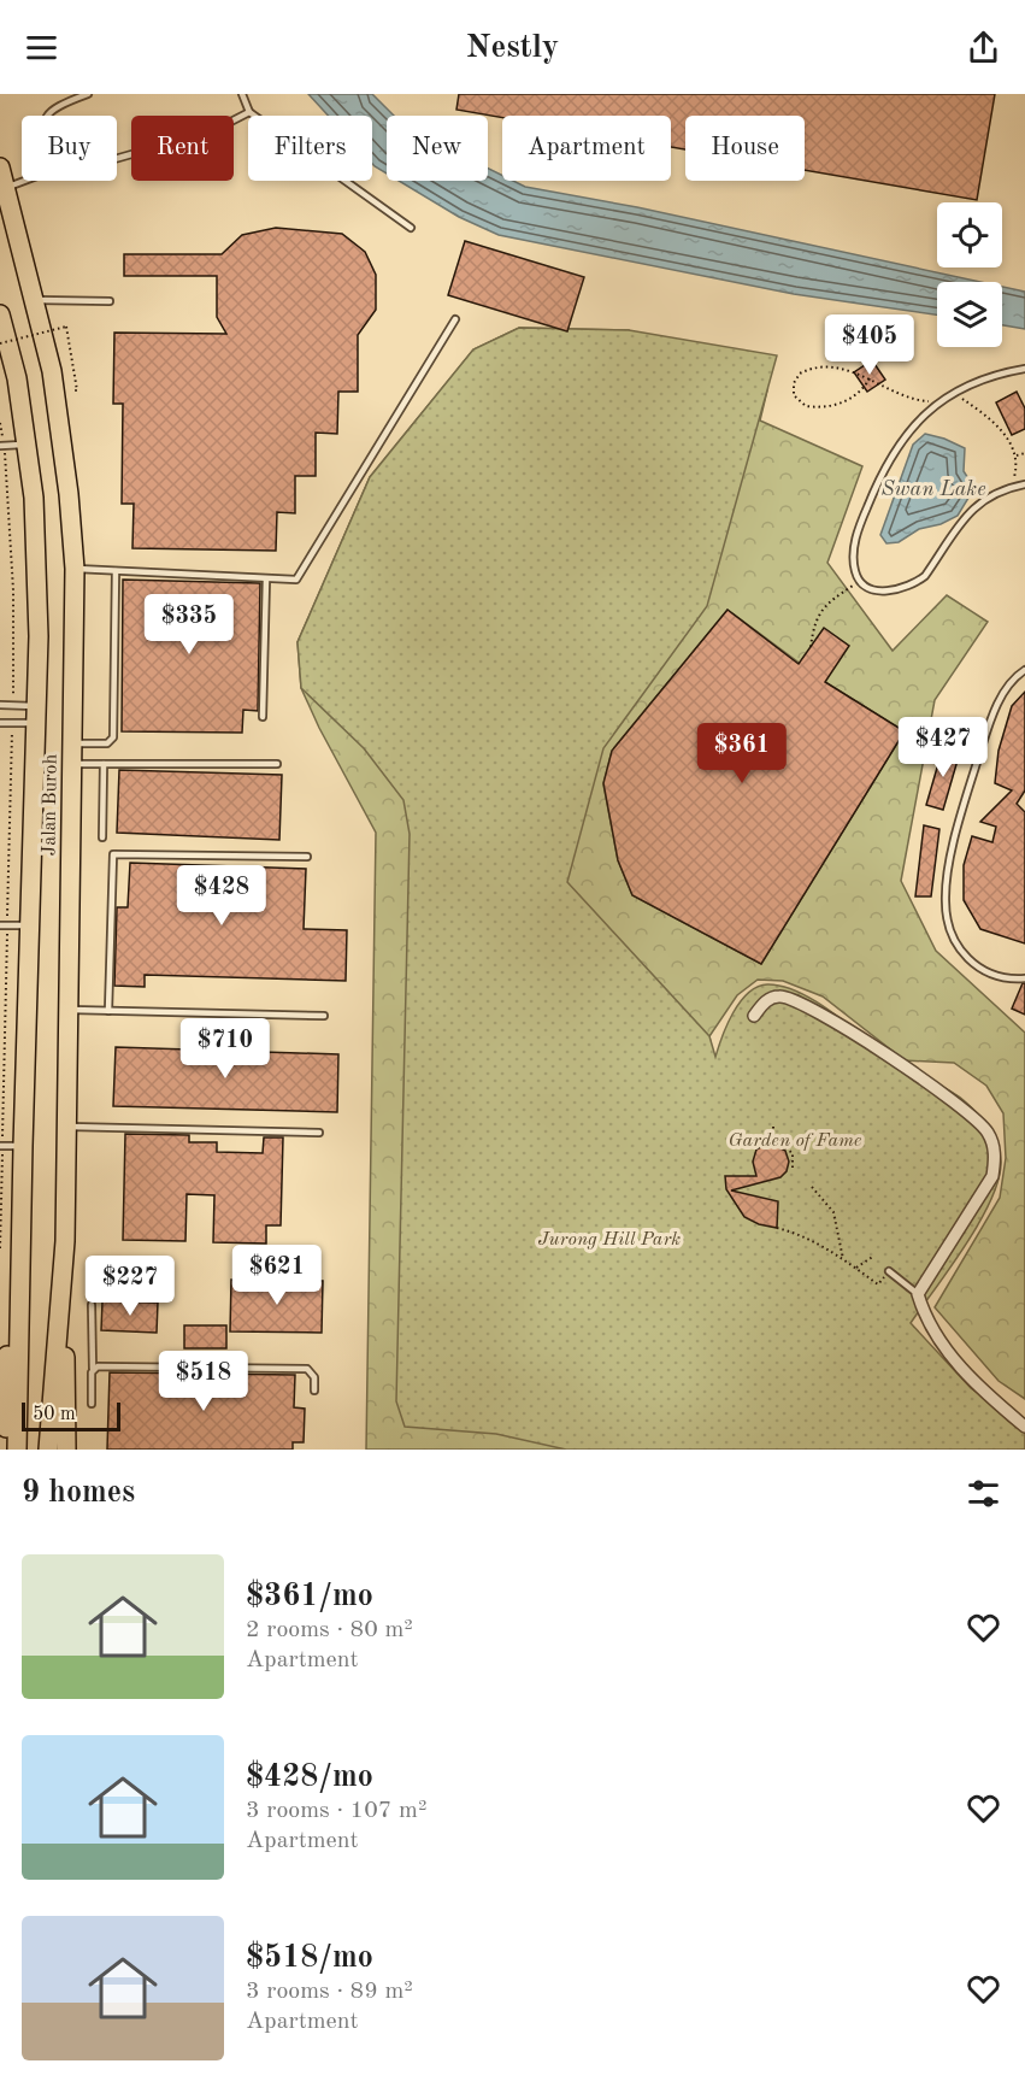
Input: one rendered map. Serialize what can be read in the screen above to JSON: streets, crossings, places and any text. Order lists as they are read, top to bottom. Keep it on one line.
{"streets":{"main road":["Jalan Buroh"]},"water":["Swan Lake"],"parks":["Garden of Fame","Jurong Hill Park"],"scale_bar":"50 m","page":{"header":"Nestly","chip":["Buy","Rent","Filters","New","Apartment","House"],"price":["$405","$335","$427","$361","$428","$710","$621","$227","$518"],"scale":"50 m","heading":"9 homes","list":[{"name":"$361/mo","note":"2 rooms · 80 m² · Apartment"},{"name":"$428/mo","note":"3 rooms · 107 m² · Apartment"},{"name":"$518/mo","note":"3 rooms · 89 m² · Apartment"}]}}
